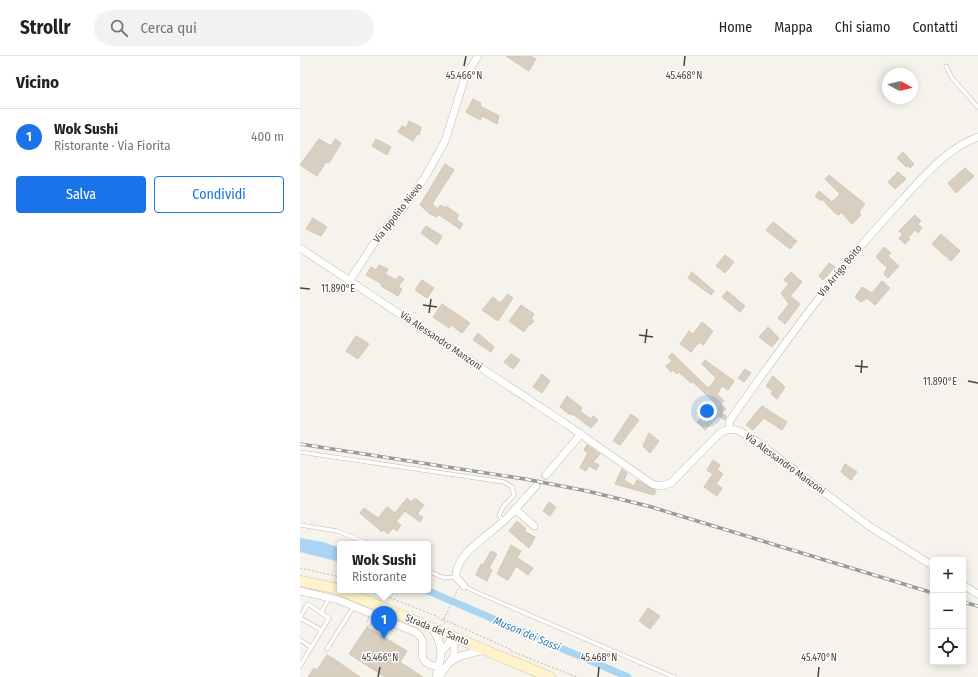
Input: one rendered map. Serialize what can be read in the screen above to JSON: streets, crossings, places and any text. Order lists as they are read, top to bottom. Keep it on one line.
{"streets":{"main road":["Strada del Santo"],"street":["Via Ippolito Nievo","Via Arrigo Boito","Via Alessandro Manzoni"]},"crossings":[["Via Ippolito Nievo","Via Alessandro Manzoni"],["Via Arrigo Boito","Via Alessandro Manzoni"]],"water":["Muson dei Sassi"],"north":"right","page":{"header":"Strollr","search":"Cerca qui","nav":["Home","Mappa","Chi siamo","Contatti"],"heading":"Vicino","list":[{"mark":"1","name":"Wok Sushi","note":"Ristorante · Via Fiorita","value":"400 m"}],"buttons":["Salva","Condividi"],"popup":["Wok Sushi","Ristorante"],"map_buttons":["+","−"],"pins":"1"},"coordinates":["45.466°N","45.468°N","11.890°E","45.470°N"]}
